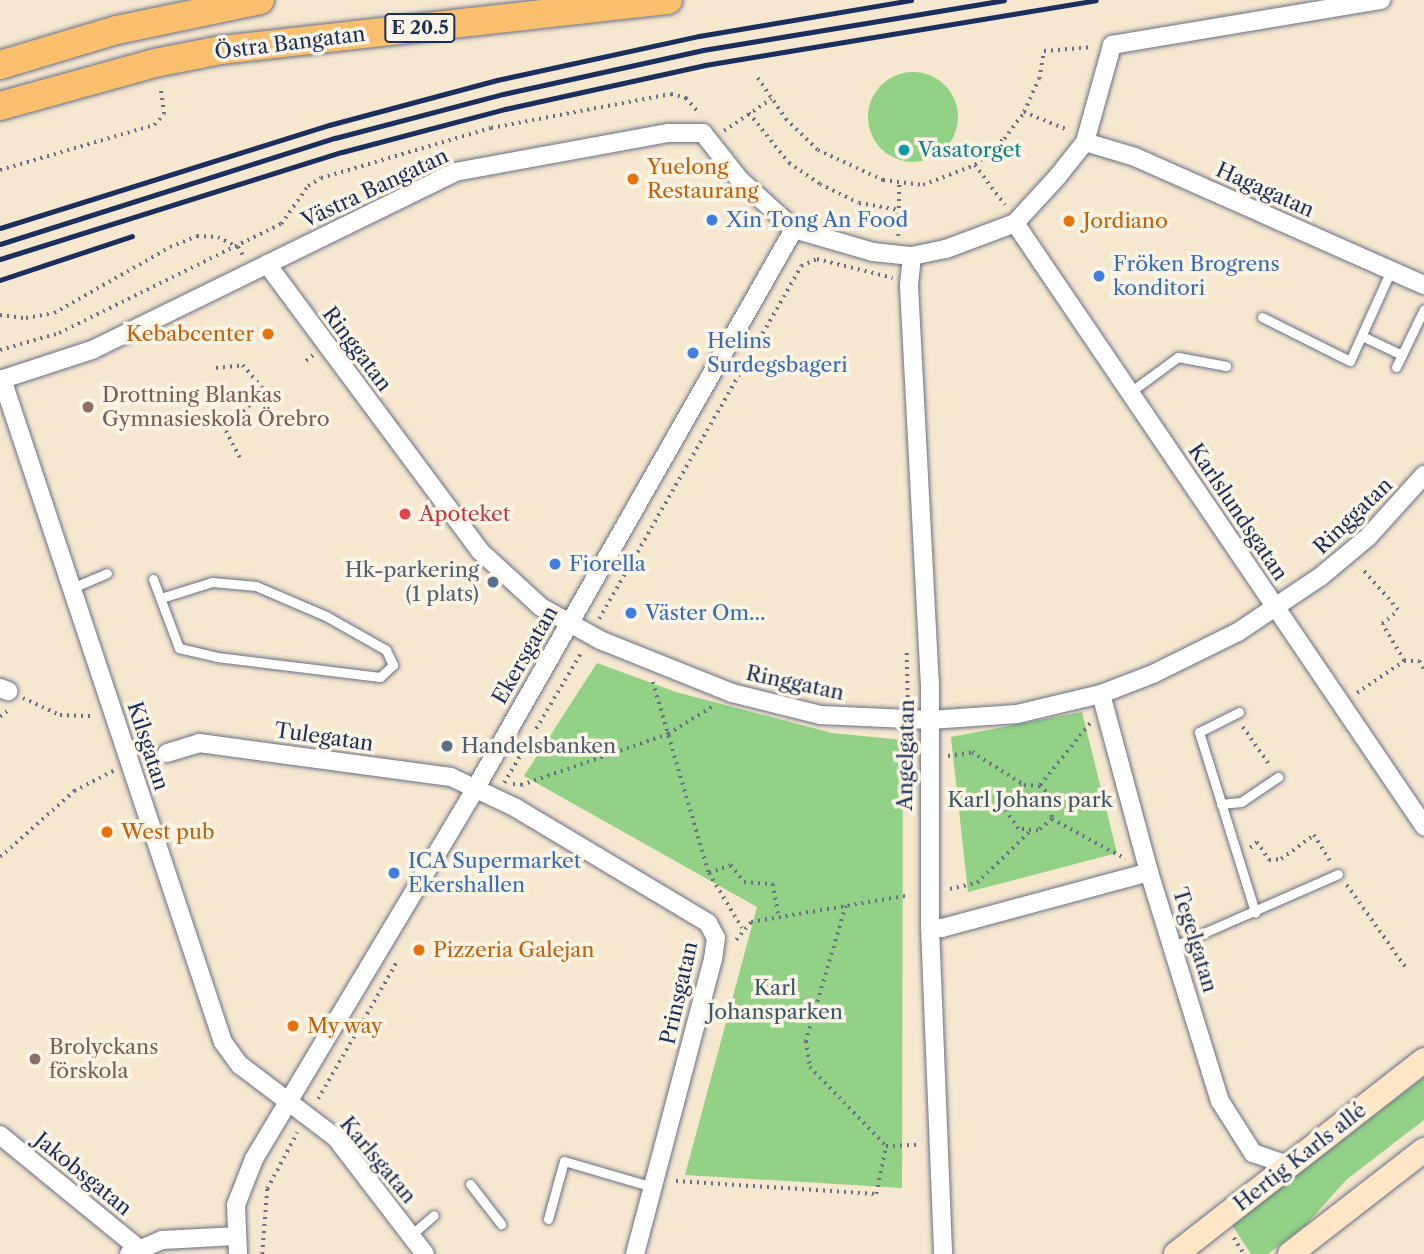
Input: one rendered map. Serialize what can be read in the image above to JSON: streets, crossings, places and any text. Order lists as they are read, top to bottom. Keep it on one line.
{"streets":{"main road":["E 20.5","Östra Bangatan","Hertig Karls allé"],"street":["Västra Bangatan","Hagagatan","Ringgatan","Karlslundsgatan","Ekersgatan","Tulegatan","Kilsgatan","Angelgatan","Tegelgatan","Prinsgatan","Karlsgatan","Jakobsgatan"]},"crossings":[["Västra Bangatan","Ringgatan"],["Västra Bangatan","Kilsgatan"],["Ringgatan","Karlslundsgatan"],["Ringgatan","Ekersgatan"],["Ringgatan","Angelgatan"],["Ringgatan","Tegelgatan"],["Ekersgatan","Tulegatan"],["Ekersgatan","Kilsgatan"],["Ekersgatan","Prinsgatan"],["Ekersgatan","Karlsgatan"],["Tulegatan","Prinsgatan"],["Kilsgatan","Karlsgatan"],["Tegelgatan","Hertig Karls allé"]],"parks":["Karl Johans park","Karl Johansparken"],"places":["Vasatorget","Yuelong Restaurang","Xin Tong An Food","Jordiano","Fröken Brogrens konditori","Kebabcenter","Helins Surdegsbageri","Drottning Blankas Gymnasieskola Örebro","Apoteket","Fiorella","Hk-parkering (1 plats)","Väster Om...","Handelsbanken","West pub","ICA Supermarket Ekershallen","Pizzeria Galejan","My way","Brolyckans förskola"]}
